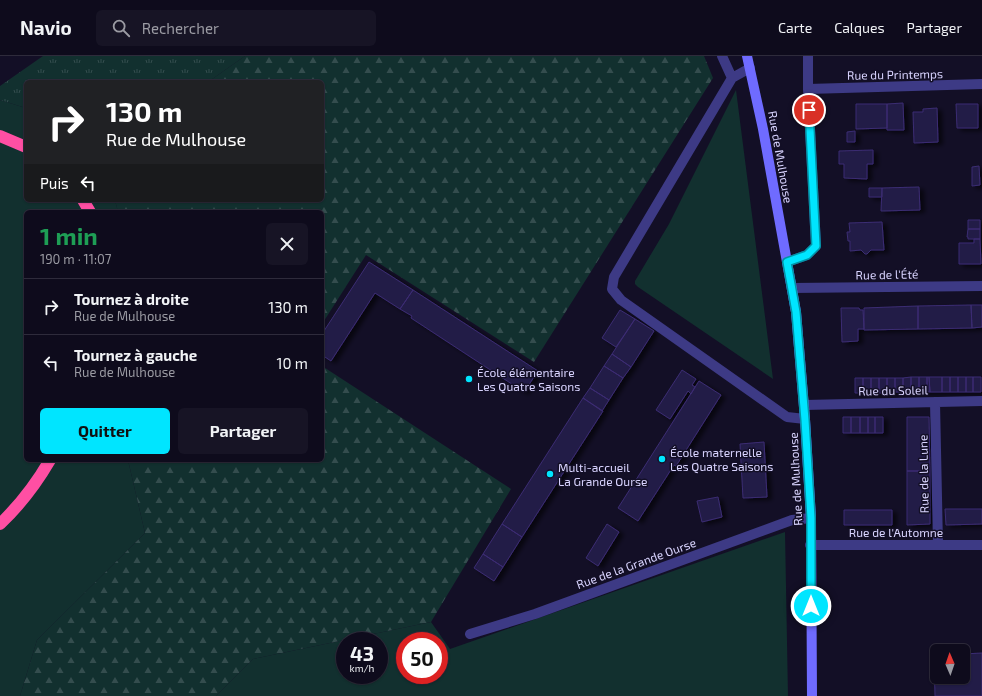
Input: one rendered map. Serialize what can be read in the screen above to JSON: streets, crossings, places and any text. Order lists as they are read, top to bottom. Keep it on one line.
{"streets":{"main road":["Rue de Mulhouse"],"street":["Rue du Printemps","Rue de l'Été","Rue du Soleil","Rue de la Lune","Rue de l'Automne","Rue de la Grande Ourse"]},"crossings":[["Rue du Printemps","Rue de Mulhouse"],["Rue de Mulhouse","Rue de l'Été"],["Rue de Mulhouse","Rue du Soleil"],["Rue de Mulhouse","Rue de l'Automne"],["Rue de Mulhouse","Rue de la Grande Ourse"],["Rue du Soleil","Rue de la Lune"],["Rue de la Lune","Rue de l'Automne"]],"places":["École élémentaire Les Quatre Saisons","École maternelle Les Quatre Saisons","Multi-accueil La Grande Ourse"],"north":"top","page":{"header":"Navio","search":"Rechercher","nav":["Carte","Calques","Partager"],"turn":["130 m","Rue de Mulhouse"],"then":"Puis","heading":["1 min","190 m · 11:07"],"list":[{"name":"Tournez à droite","note":"Rue de Mulhouse","value":"130 m"},{"name":"Tournez à gauche","note":"Rue de Mulhouse","value":"10 m"}],"buttons":["Quitter","Partager"],"speed":"43 km/h","limit":"50"}}
